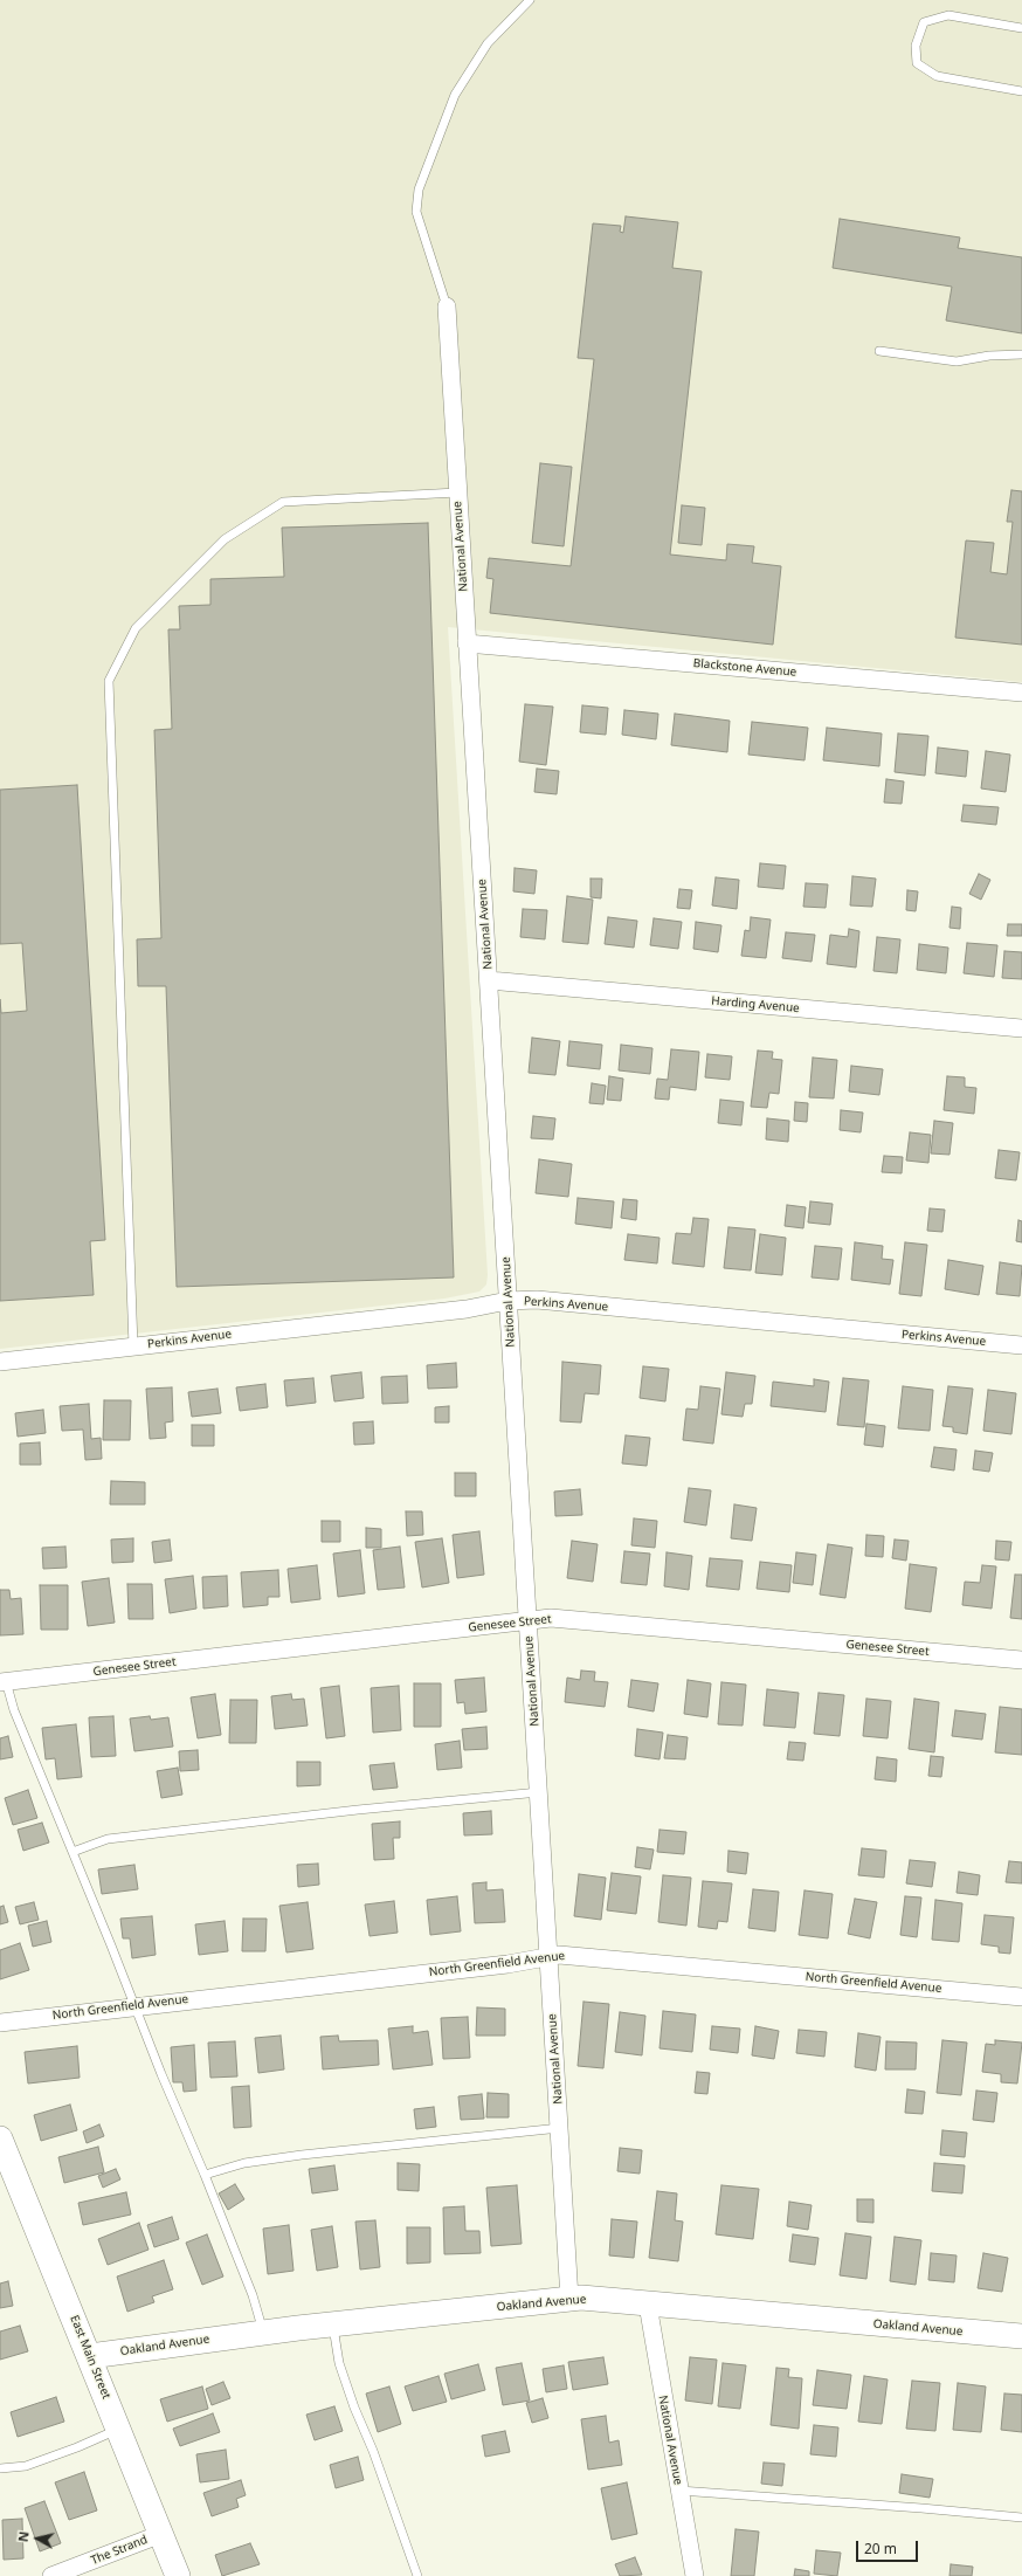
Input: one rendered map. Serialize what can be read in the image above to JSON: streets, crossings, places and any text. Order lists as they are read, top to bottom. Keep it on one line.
{"streets":{"street":["National Avenue","Blackstone Avenue","Harding Avenue","Perkins Avenue","Genesee Street","North Greenfield Avenue","Oakland Avenue","East Main Street","The Strand"]},"crossings":[["National Avenue","Blackstone Avenue"],["National Avenue","Harding Avenue"],["National Avenue","Perkins Avenue"],["National Avenue","Genesee Street"],["National Avenue","North Greenfield Avenue"],["National Avenue","Oakland Avenue"],["Oakland Avenue","East Main Street"],["East Main Street","The Strand"]],"scale_bar":"20 m","north":"left"}
